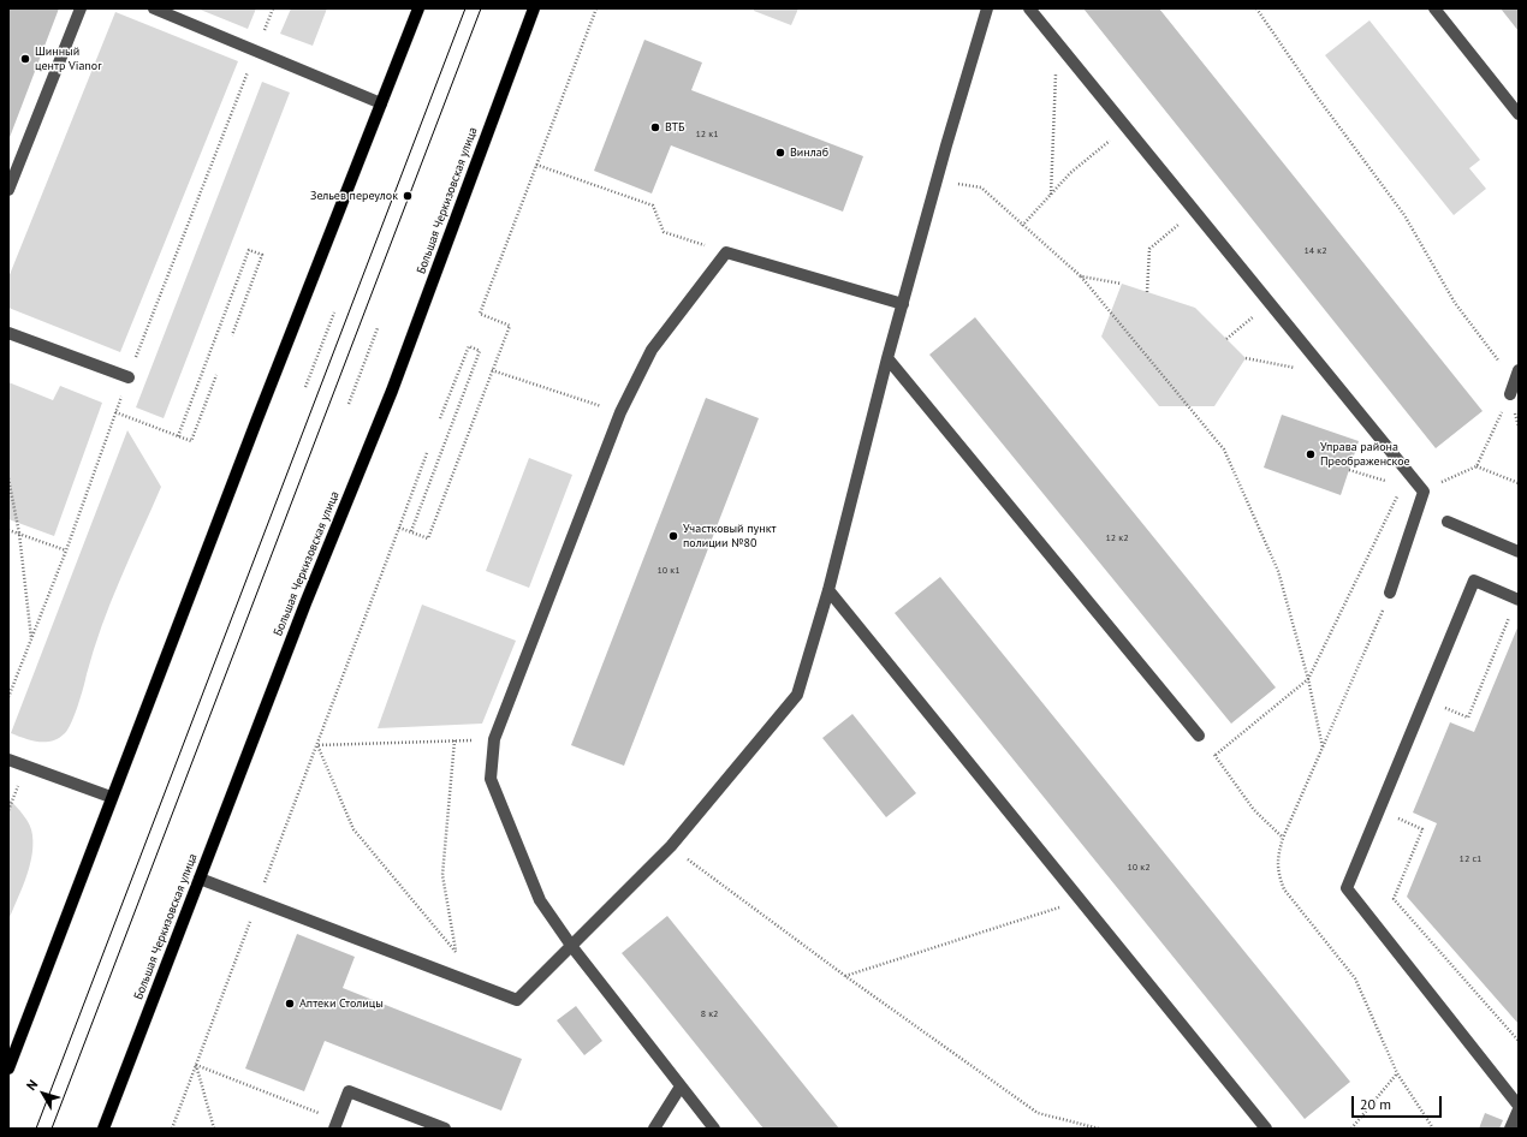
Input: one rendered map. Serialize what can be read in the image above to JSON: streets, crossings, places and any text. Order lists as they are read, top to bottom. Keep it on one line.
{"streets":{"main road":["Большая Черкизовская улица"]},"places":["Шинный центр Vianor","ВТБ","Винлаб","Зельев переулок","Управа района Преображенское","Участковый пункт полиции №80","Аптеки Столицы"],"house_numbers":["12 к1","14 к2","12 к2","10 к1","12 с1","10 к2","8 к2"],"scale_bar":"20 m","north":"top left"}
